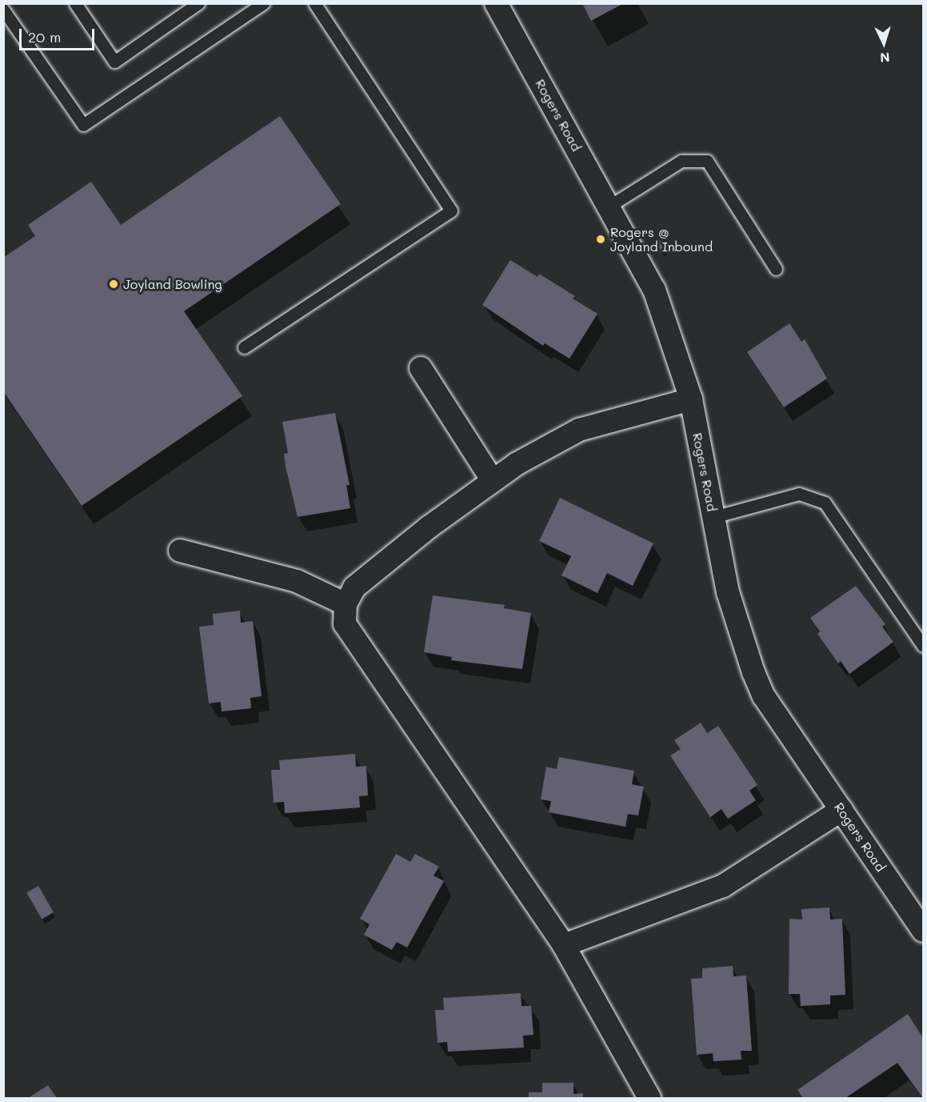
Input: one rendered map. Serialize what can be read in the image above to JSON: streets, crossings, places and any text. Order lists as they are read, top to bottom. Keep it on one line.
{"streets":{"street":["Rogers Road"]},"places":["Rogers @ Joyland Inbound","Joyland Bowling"],"scale_bar":"20 m","north":"bottom"}
